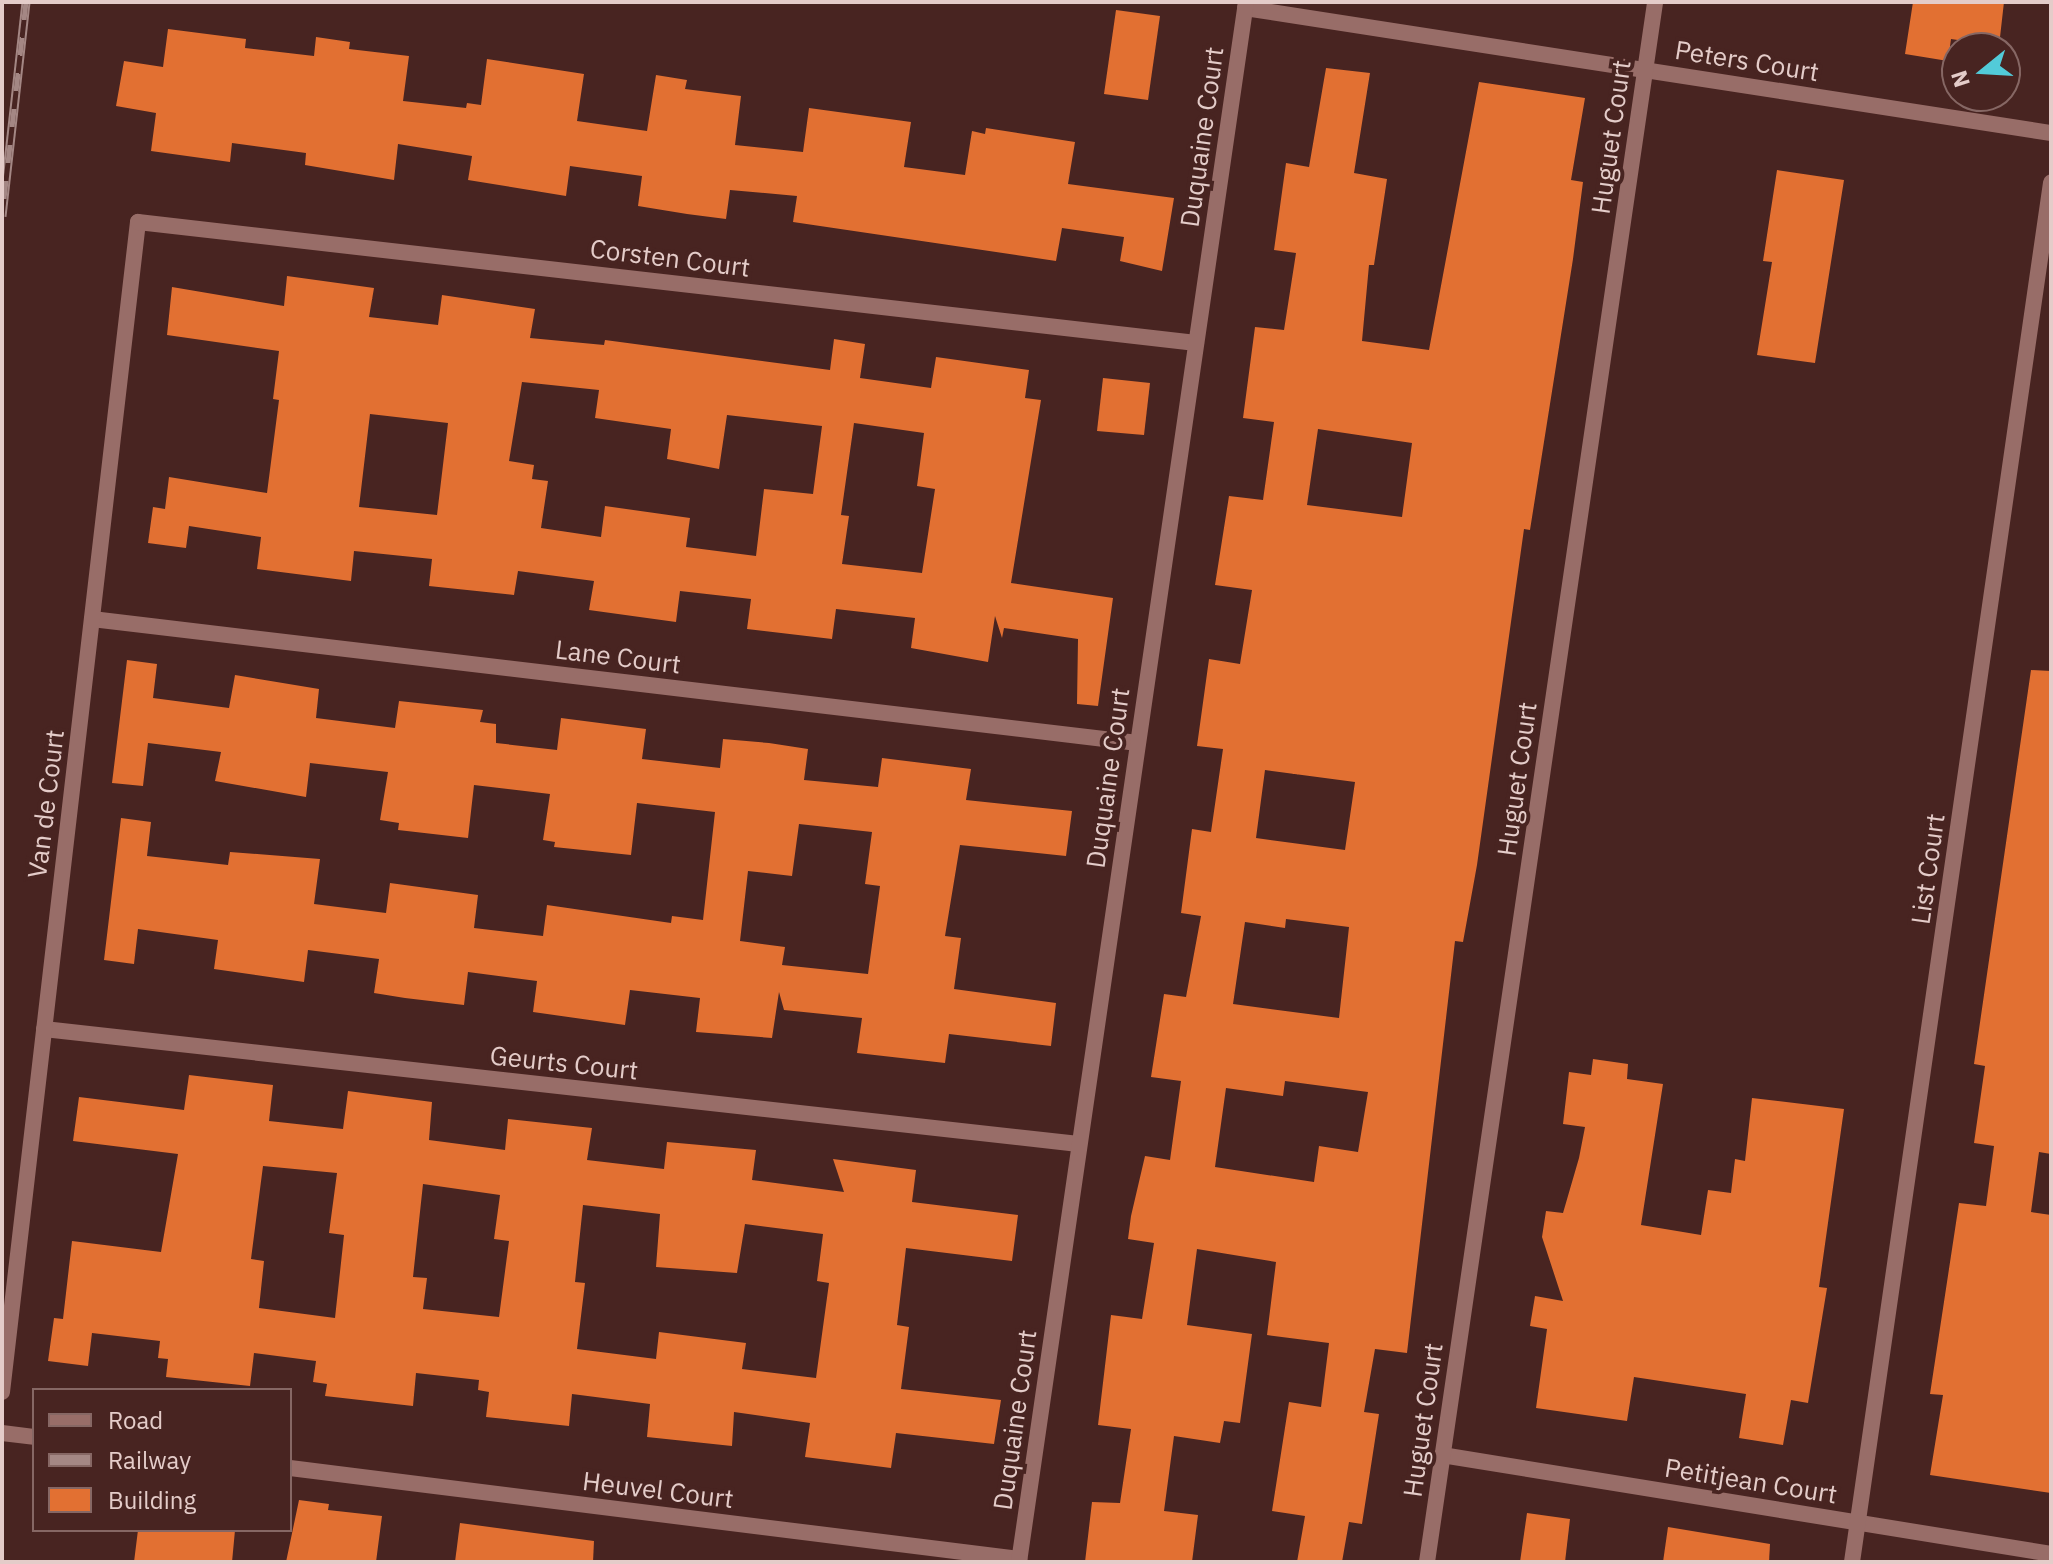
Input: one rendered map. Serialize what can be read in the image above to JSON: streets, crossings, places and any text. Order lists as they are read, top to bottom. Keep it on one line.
{"streets":{"street":["Peters Court","Duquaine Court","Huguet Court","Corsten Court","Lane Court","Van de Court","List Court","Geurts Court","Petitjean Court","Heuvel Court"]},"crossings":[["Peters Court","Duquaine Court"],["Peters Court","Huguet Court"],["Duquaine Court","Corsten Court"],["Duquaine Court","Lane Court"],["Duquaine Court","Geurts Court"],["Duquaine Court","Heuvel Court"],["Huguet Court","Petitjean Court"],["Corsten Court","Van de Court"],["Lane Court","Van de Court"],["Van de Court","Geurts Court"],["List Court","Petitjean Court"]],"legend":["Road","Railway","Building"],"north":"left"}
